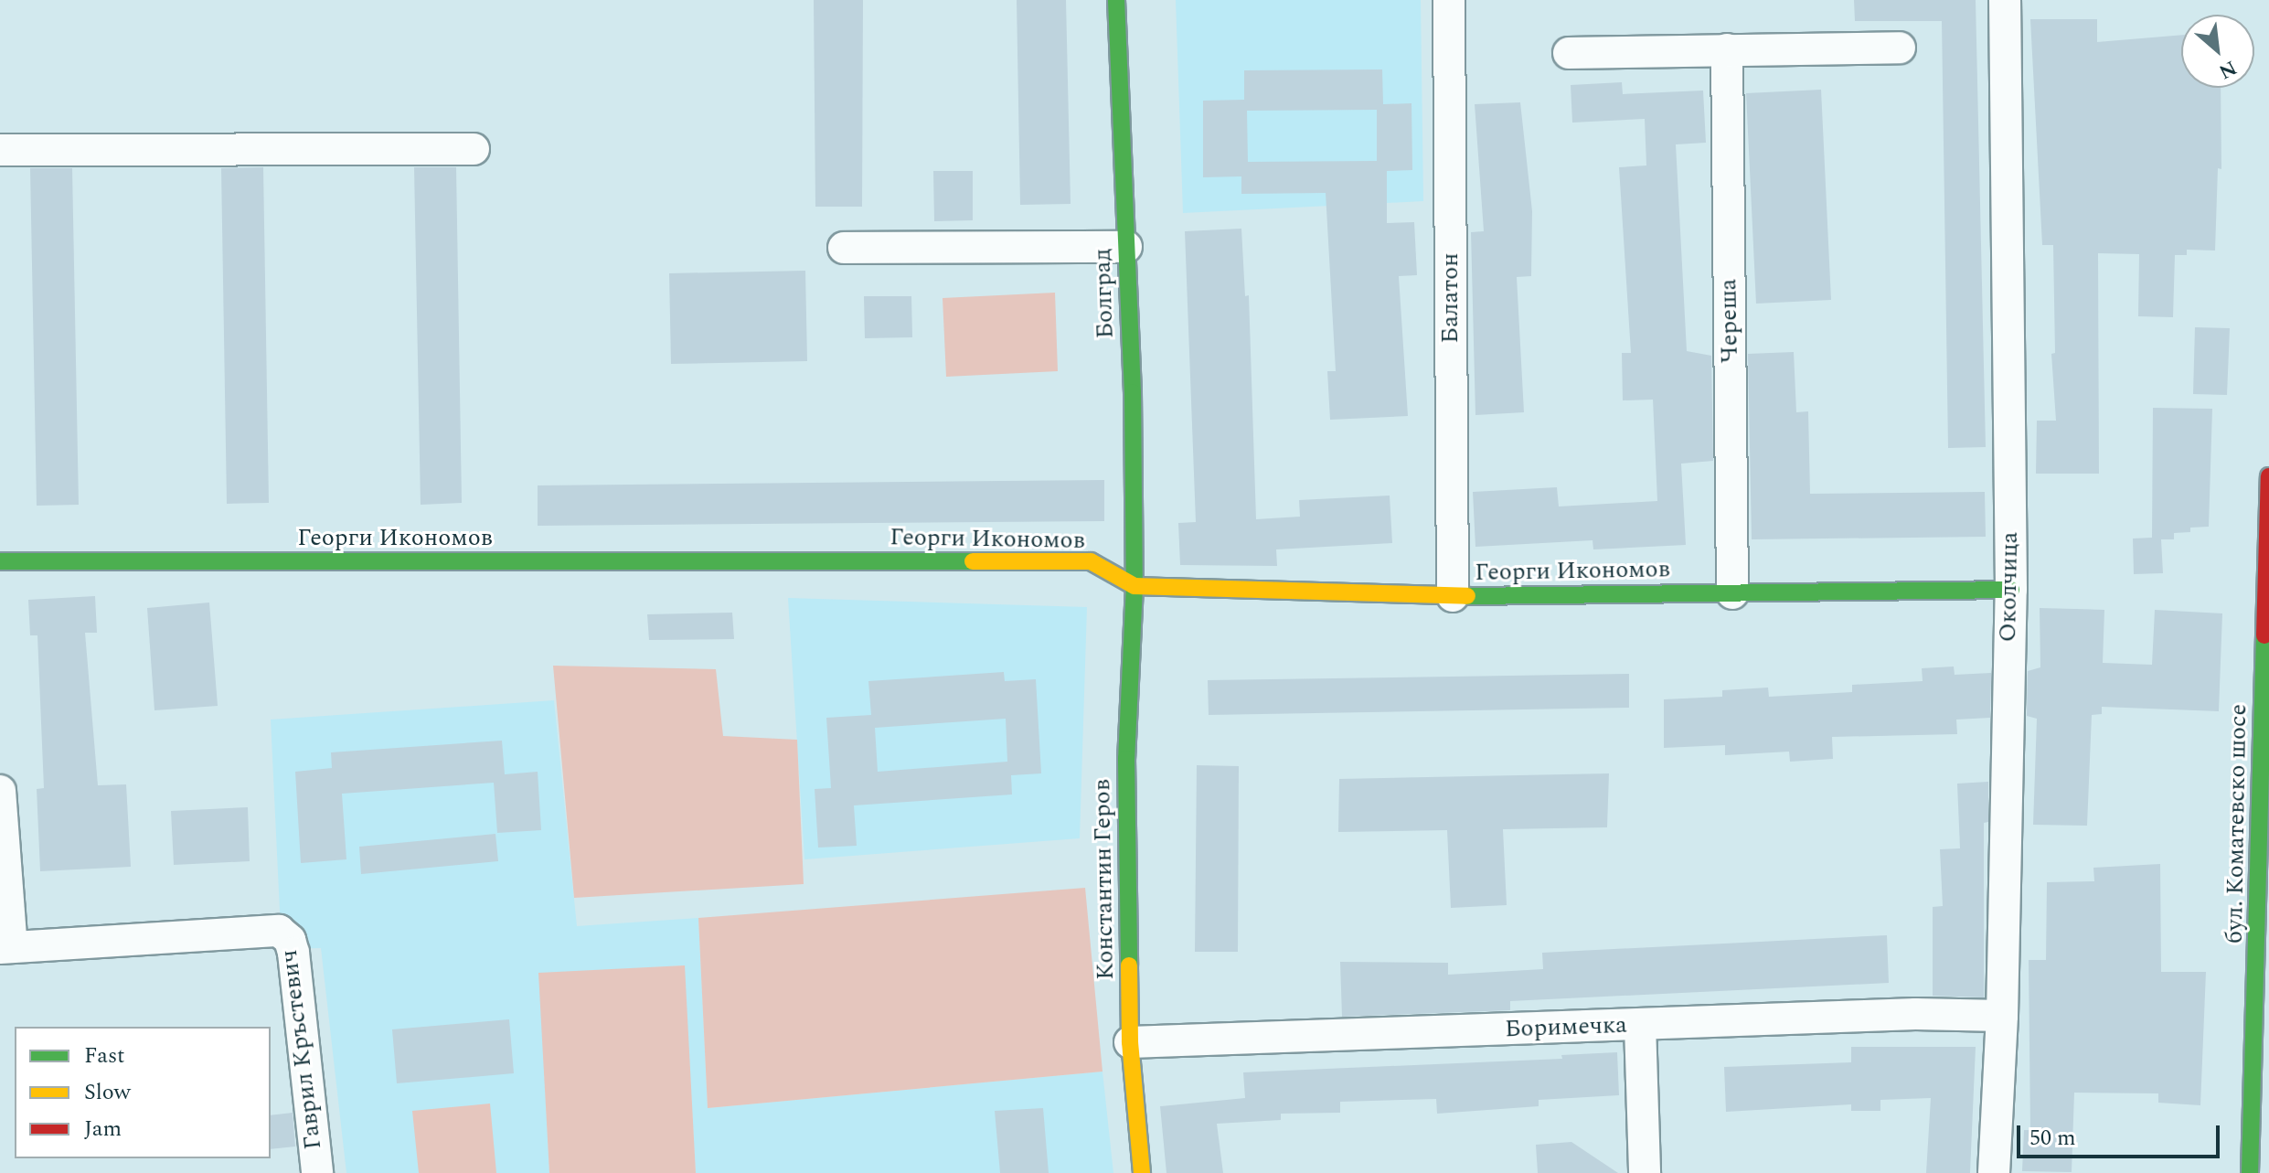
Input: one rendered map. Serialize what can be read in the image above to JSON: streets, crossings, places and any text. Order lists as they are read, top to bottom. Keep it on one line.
{"streets":{"street":["Болград","Балатон","Череша","Георги Икономов","Околчица","бул. Коматевско шосе","Константин Геров","Боримечка","Гаврил Кръстевич"]},"crossings":[["Болград","Георги Икономов"],["Болград","Константин Геров"],["Балатон","Георги Икономов"],["Череша","Георги Икономов"],["Георги Икономов","Околчица"],["Георги Икономов","Константин Геров"],["Околчица","Боримечка"],["Константин Геров","Боримечка"]],"legend":["Fast","Slow","Jam"],"scale_bar":"50 m","north":"bottom right"}
